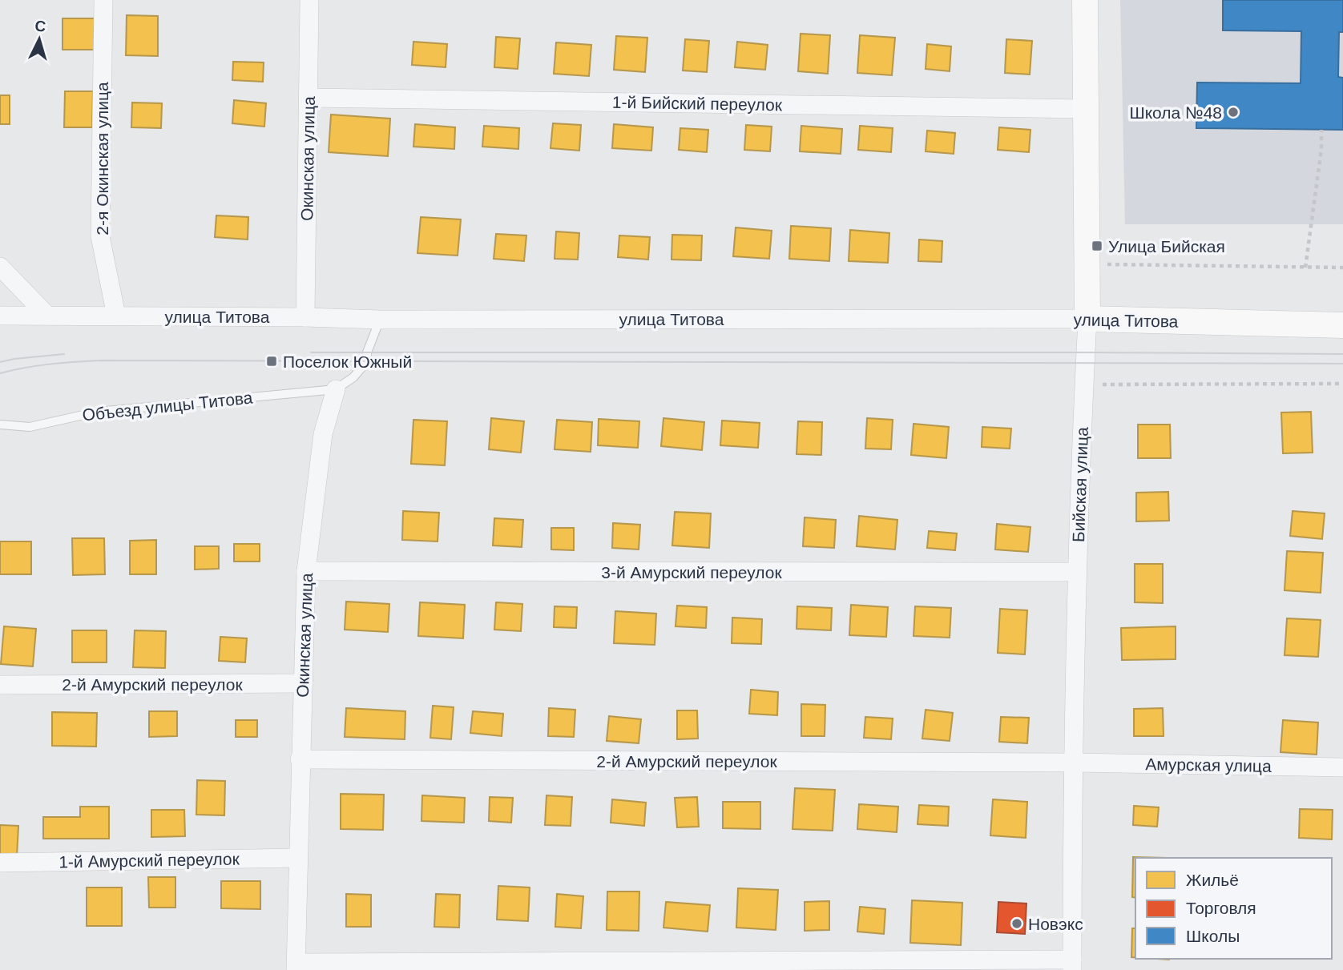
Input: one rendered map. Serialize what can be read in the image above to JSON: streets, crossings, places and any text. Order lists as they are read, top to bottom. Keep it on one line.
{"streets":{"street":["1-й Бийский переулок","2-я Окинская улица","Окинская улица","улица Титова","Бийская улица","3-й Амурский переулок","2-й Амурский переулок","Амурская улица","1-й Амурский переулок"],"lane":["Объезд улицы Титова"]},"crossings":[["1-й Бийский переулок","Окинская улица"],["1-й Бийский переулок","Бийская улица"],["2-я Окинская улица","улица Титова"],["Окинская улица","улица Титова"],["Окинская улица","Объезд улицы Титова"],["Окинская улица","3-й Амурский переулок"],["Окинская улица","2-й Амурский переулок"],["Окинская улица","1-й Амурский переулок"],["улица Титова","Бийская улица"],["Бийская улица","3-й Амурский переулок"],["Бийская улица","2-й Амурский переулок"],["Бийская улица","Амурская улица"],["2-й Амурский переулок","Амурская улица"]],"places":{"other":["Школа №48","Новэкс"],"transit":["Улица Бийская","Поселок Южный"]},"legend":["Жильё","Торговля","Школы"],"north":"top"}
